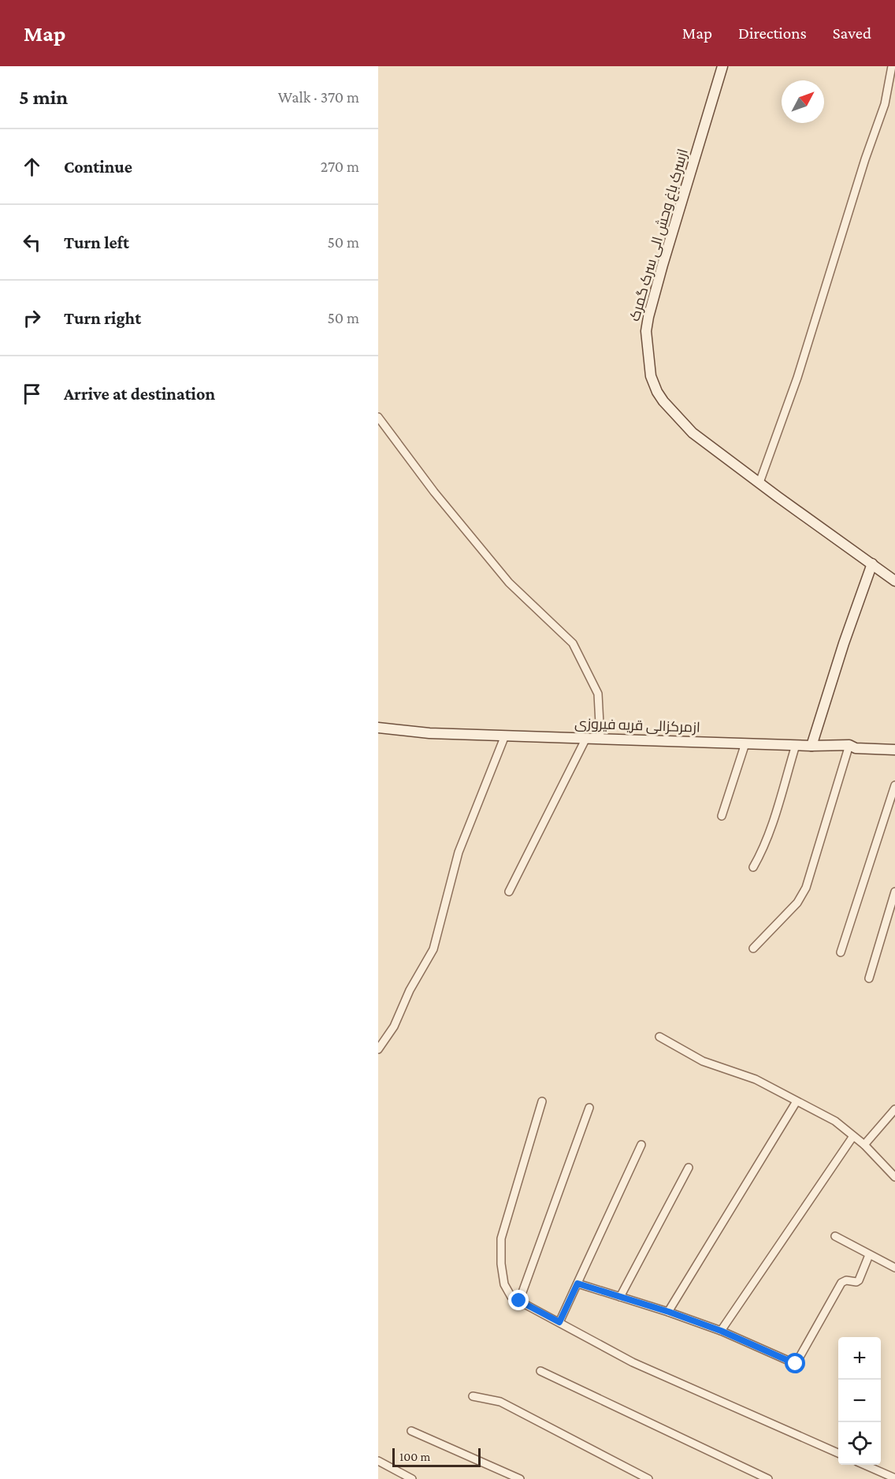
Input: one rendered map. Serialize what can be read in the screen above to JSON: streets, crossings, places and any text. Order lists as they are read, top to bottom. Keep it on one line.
{"streets":{"main road":["ازسرک باغ وحش الی سرک گمرک","ازمرکزالی قریه فیروزی"]},"scale_bar":"100 m","north":"top right","page":{"header":"Map","nav":["Map","Directions","Saved"],"heading":["5 min","Walk · 370 m"],"list":[["Continue","270 m"],["Turn left","50 m"],["Turn right","50 m"],"Arrive at destination"],"map_buttons":["+","−"],"scale":"100 m"}}
